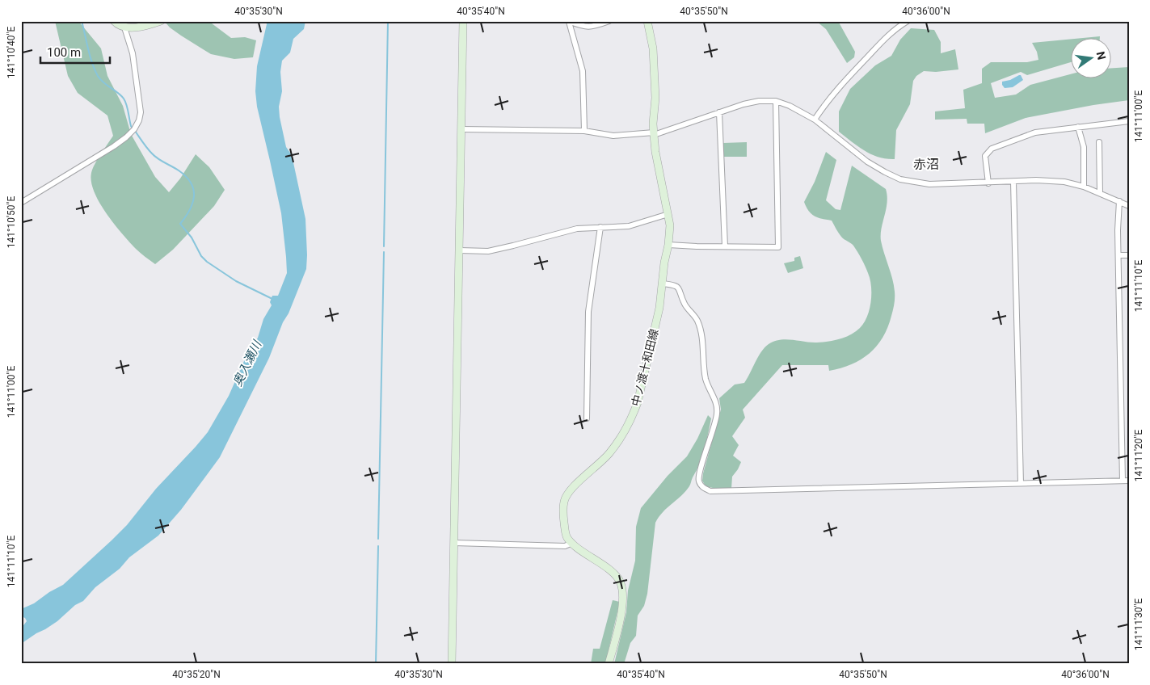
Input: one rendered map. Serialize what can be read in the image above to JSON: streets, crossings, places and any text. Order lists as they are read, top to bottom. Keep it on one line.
{"streets":{"main road":["中ノ渡十和田線"]},"districts":["赤沼"],"water":["奥入瀬川"],"scale_bar":"100 m","north":"right","coordinates":["40°35'30\"N","40°35'40\"N","40°35'50\"N","40°36'00\"N","141°10'40\"E","141°11'00\"E","141°10'50\"E","141°11'10\"E","141°11'20\"E","141°11'30\"E","40°35'20\"N"]}
